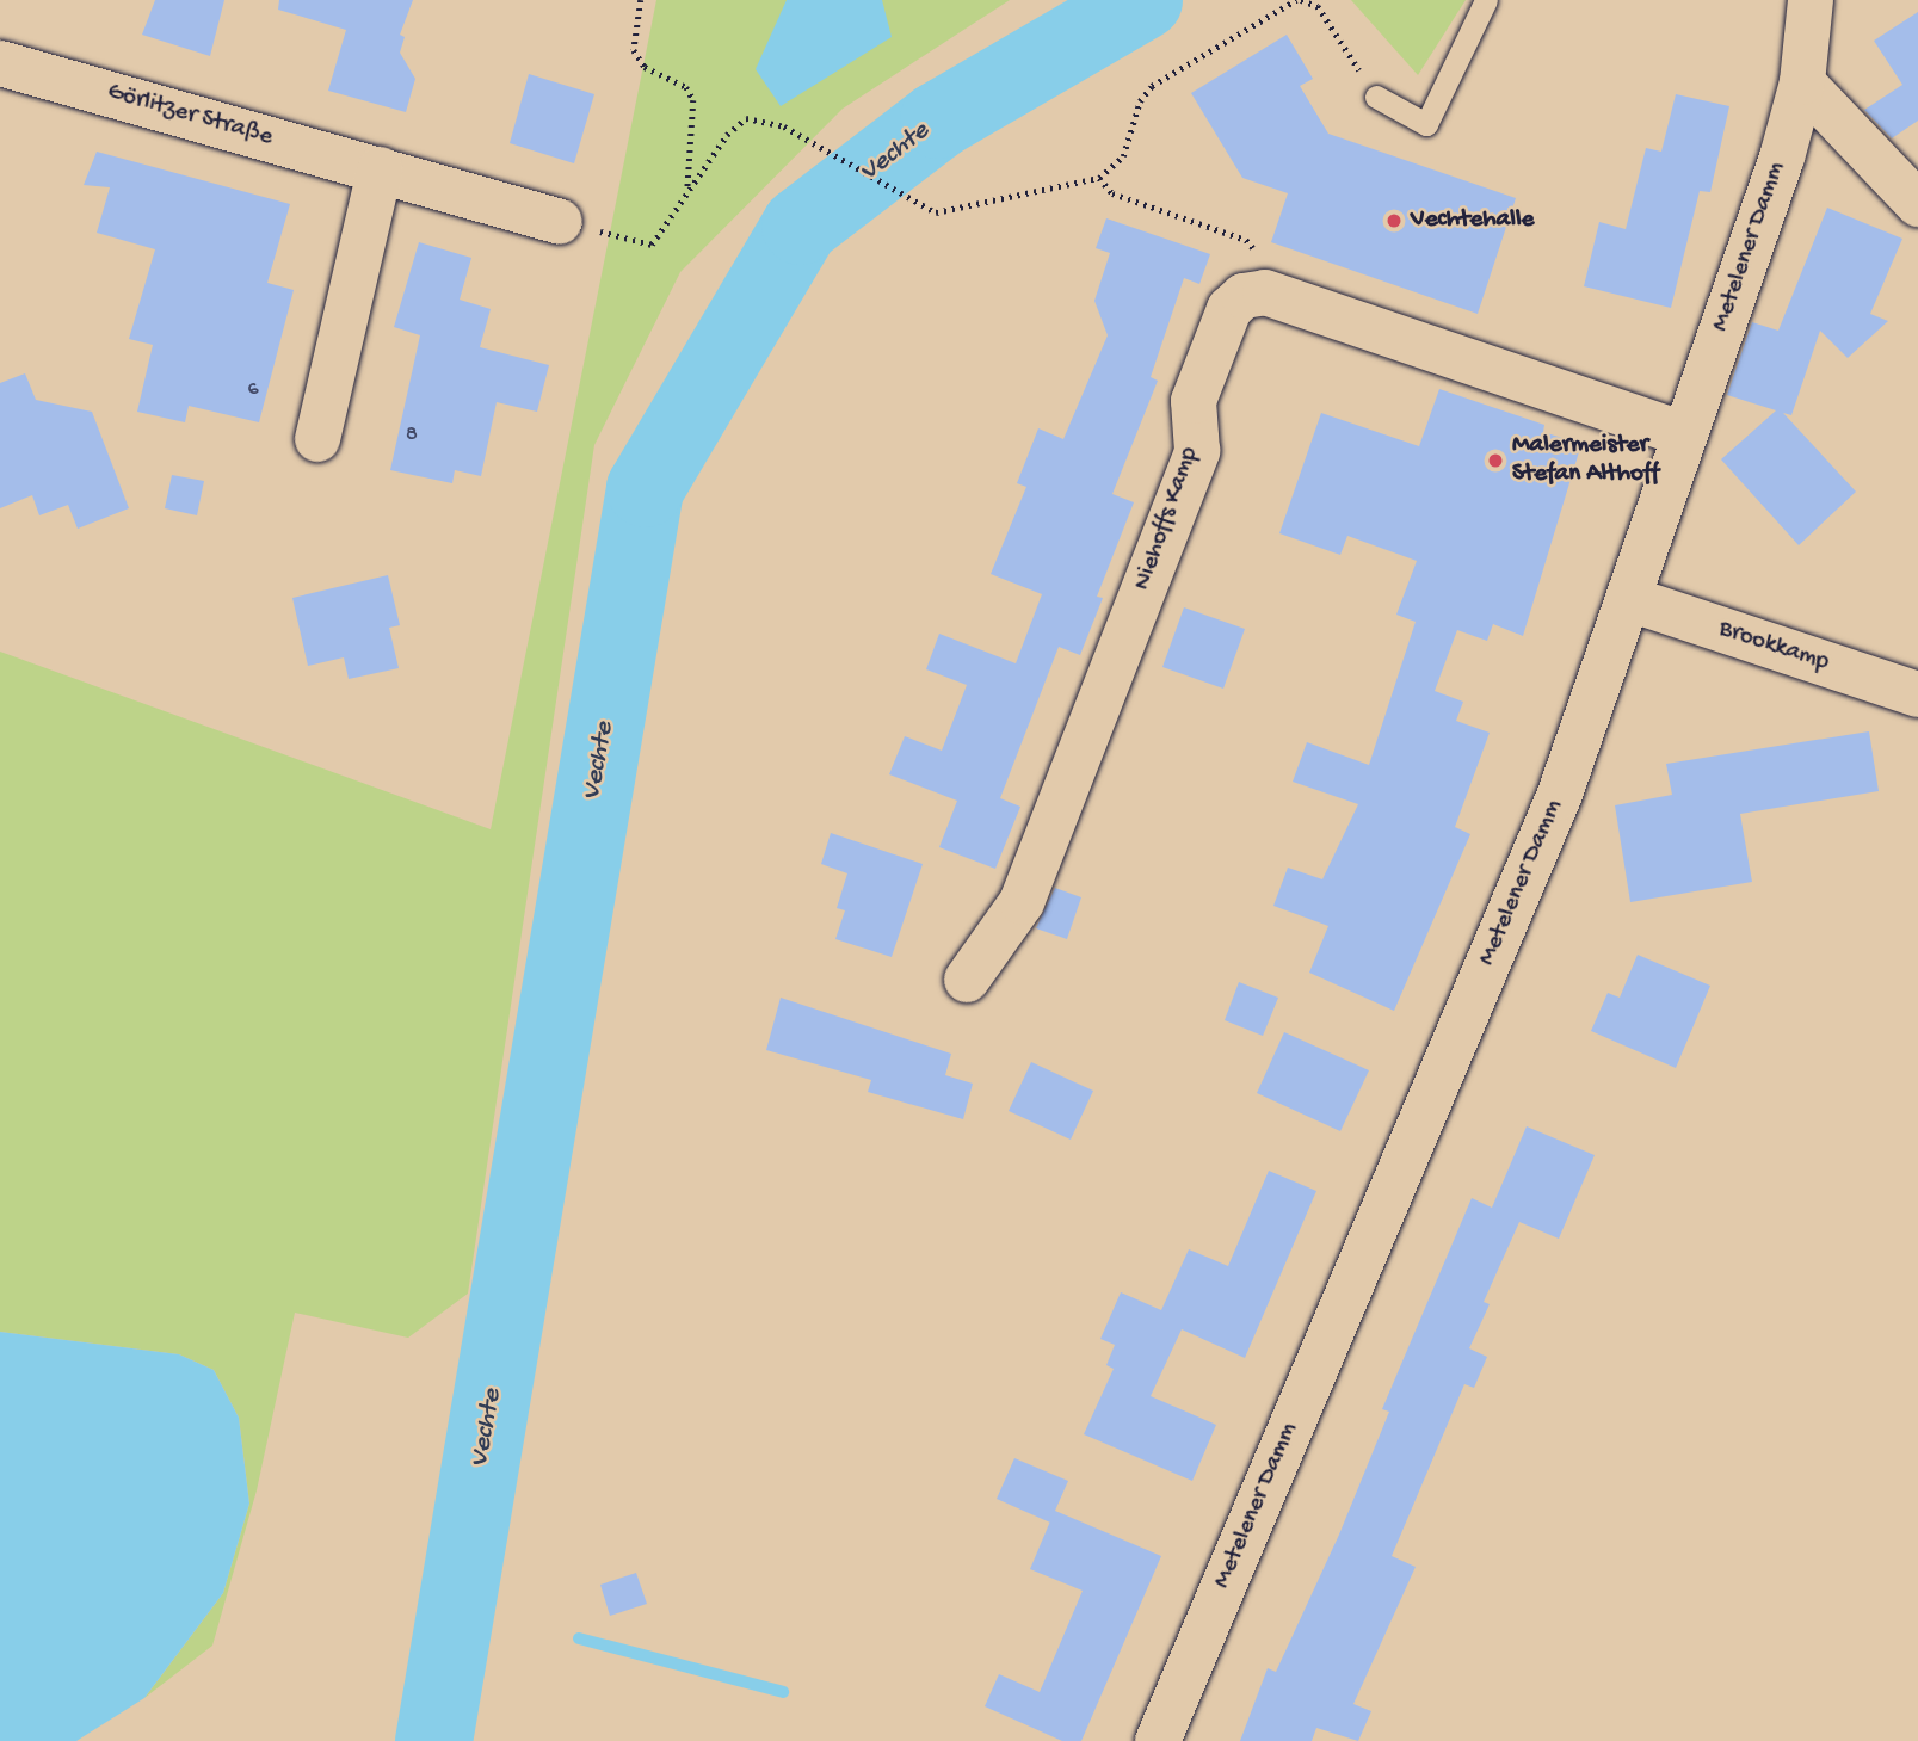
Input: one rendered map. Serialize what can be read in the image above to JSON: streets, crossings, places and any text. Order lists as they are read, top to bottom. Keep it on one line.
{"streets":{"street":["Görlitzer Straße","Metelener Damm","Niehoffs Kamp","Brookkamp"]},"crossings":[["Metelener Damm","Niehoffs Kamp"],["Metelener Damm","Brookkamp"]],"water":["Vechte"],"places":["Vechtehalle","Malermeister Stefan Althoff"],"house_numbers":["6","8"]}
